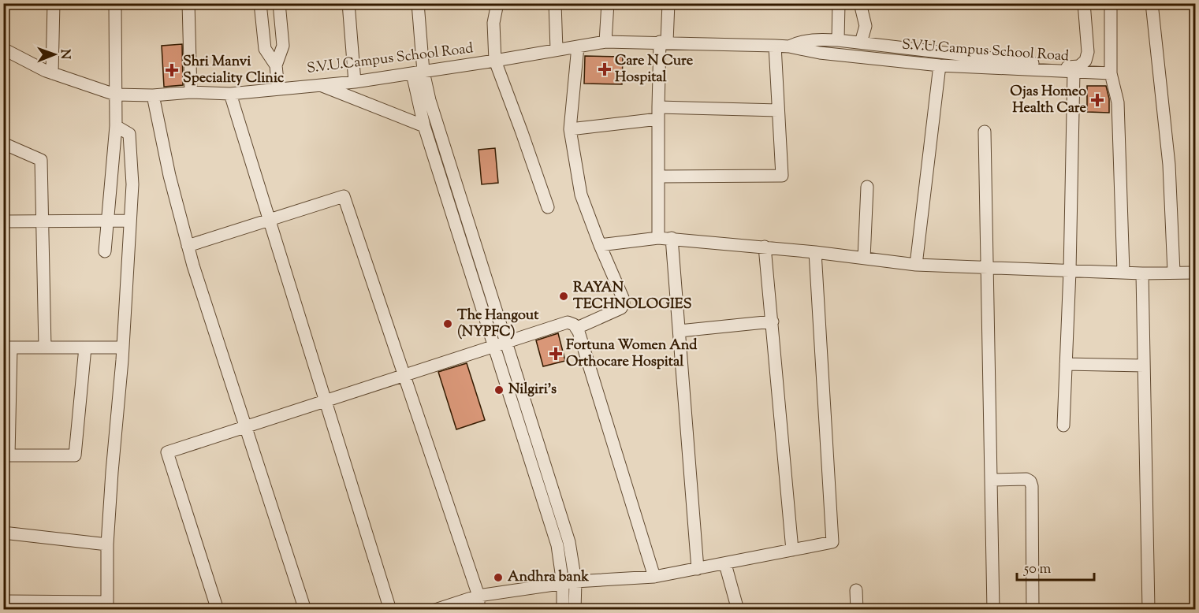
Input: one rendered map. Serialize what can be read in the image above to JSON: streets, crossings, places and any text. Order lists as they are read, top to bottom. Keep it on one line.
{"streets":{"street":["S.V.U.Campus School Road"]},"places":{"health":["Care N Cure Hospital","Shri Manvi Speciality Clinic","Ojas Homeo Health Care","Fortuna Women And Orthocare Hospital"],"other":["RAYAN TECHNOLOGIES","The Hangout (NYPFC)","Nilgiri's","Andhra bank"]},"scale_bar":"50 m","north":"right"}
